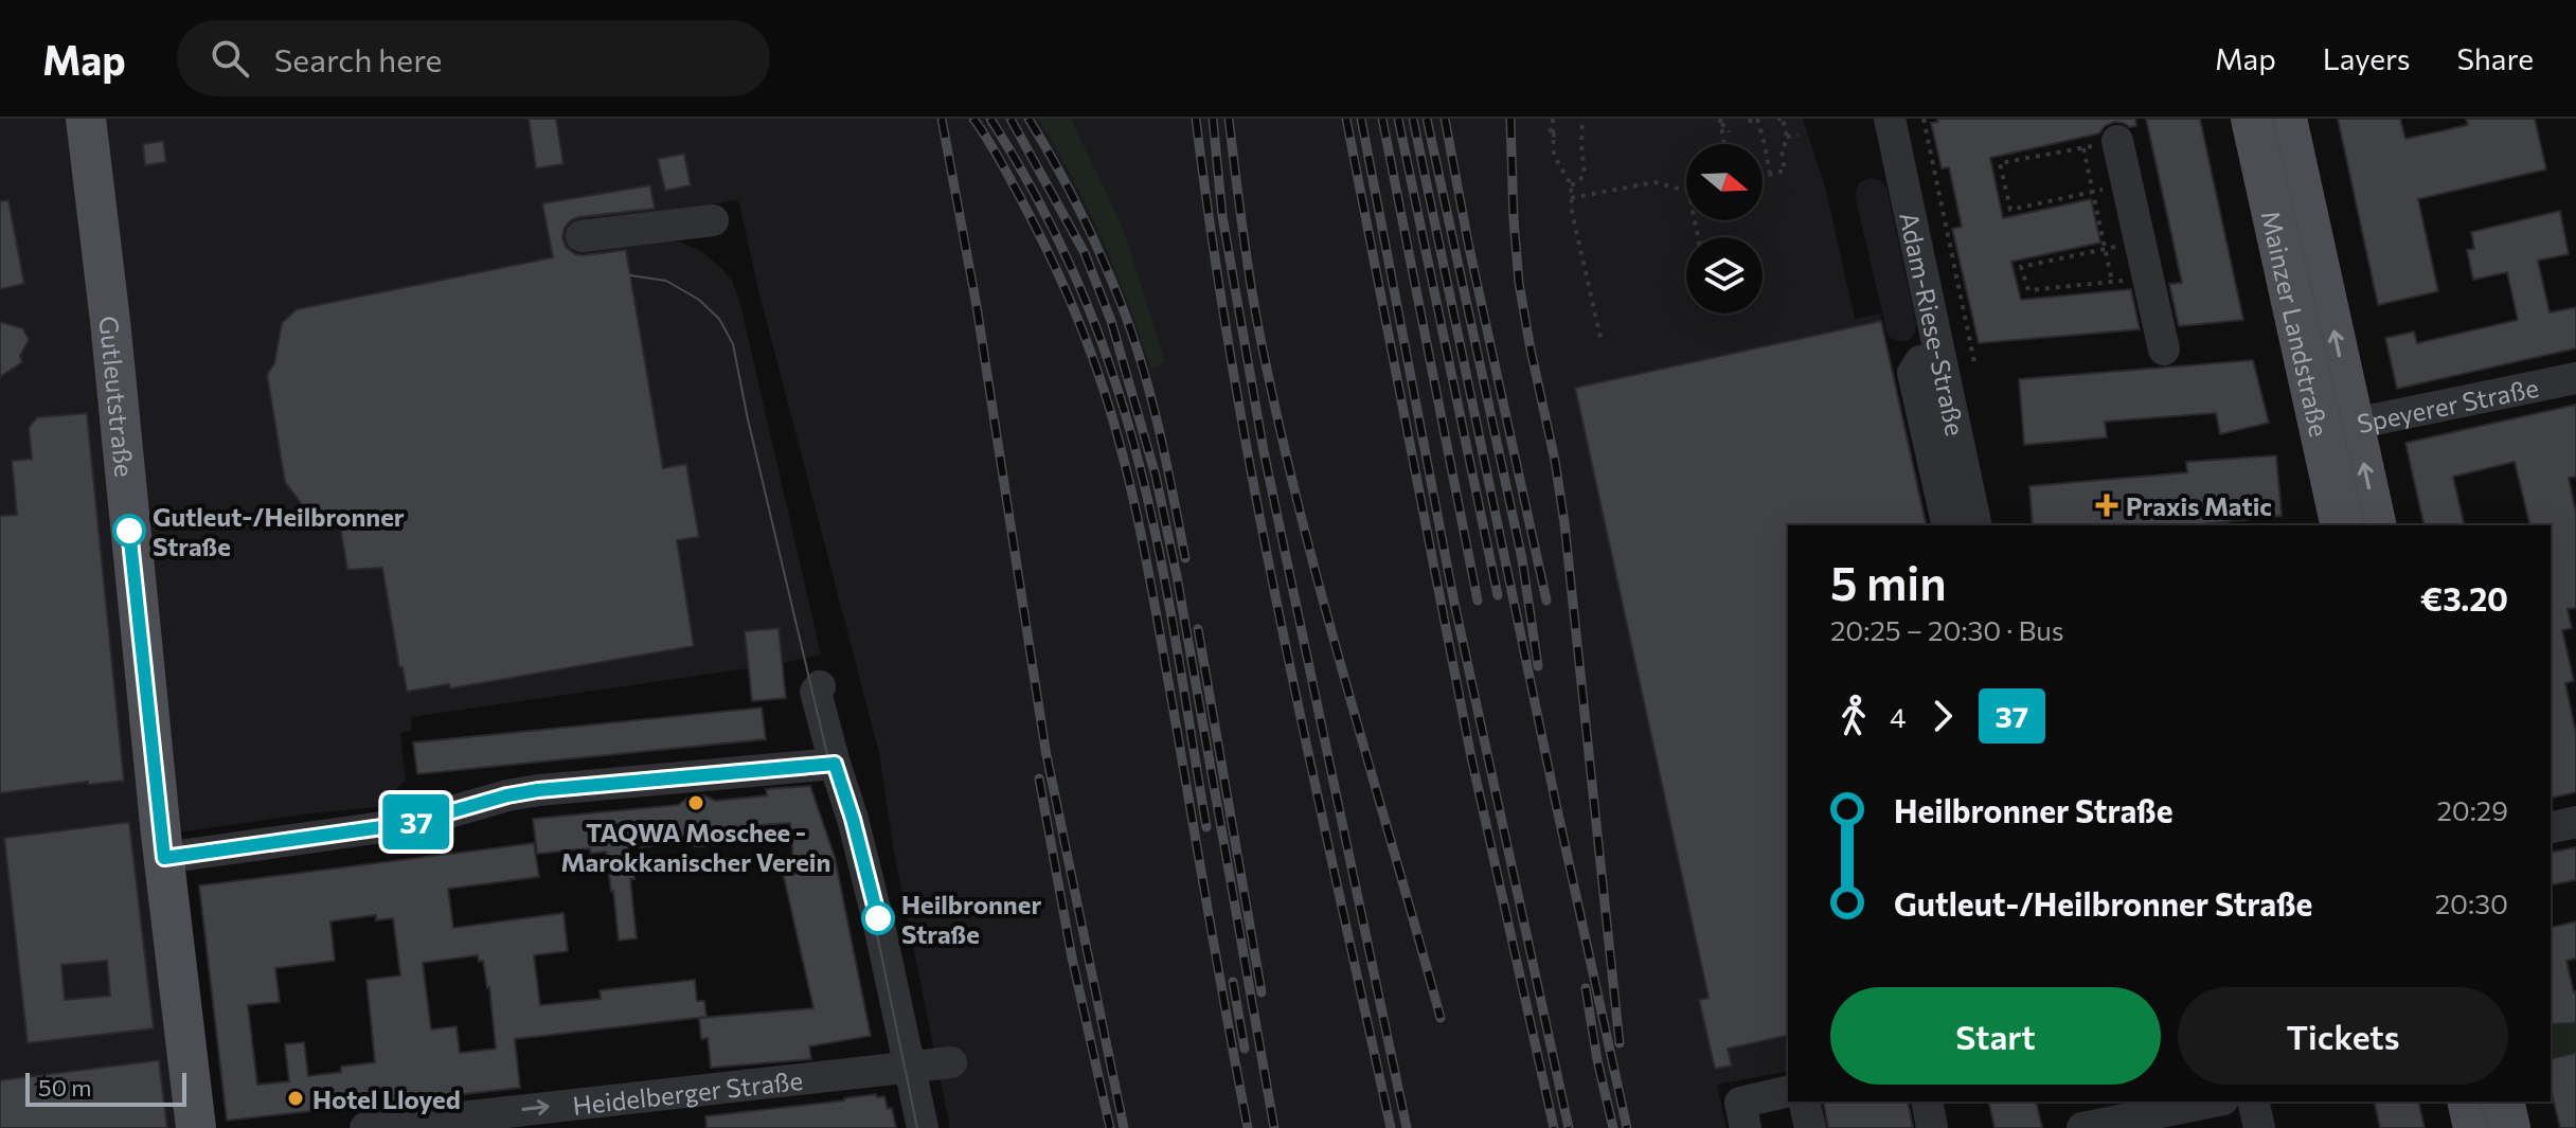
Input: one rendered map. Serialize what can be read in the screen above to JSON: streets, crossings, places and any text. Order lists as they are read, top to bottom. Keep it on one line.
{"streets":{"main road":["Mainzer Landstraße","Gutleutstraße"],"street":["Adam-Riese-Straße","Speyerer Straße","Heidelberger Straße"]},"crossings":[["Mainzer Landstraße","Speyerer Straße"]],"one_way":["Heidelberger Straße"],"places":{"health":["Praxis Matic"],"other":["Gutleut-/Heilbronner Straße","TAQWA Moschee - Marokkanischer Verein","Heilbronner Straße","Hotel Lloyed"]},"lines":["bus line 37"],"scale_bar":"50 m","north":"right","page":{"header":"Map","search":"Search here","nav":["Map","Layers","Share"],"on_map":"37","heading":["5 min","20:25 – 20:30 · Bus","€3.20"],"legs":["4","37"],"list":[{"name":"Heilbronner Straße","value":"20:29"},{"name":"Gutleut-/Heilbronner Straße","value":"20:30"}],"buttons":["Start","Tickets"],"scale":"50 m"}}
